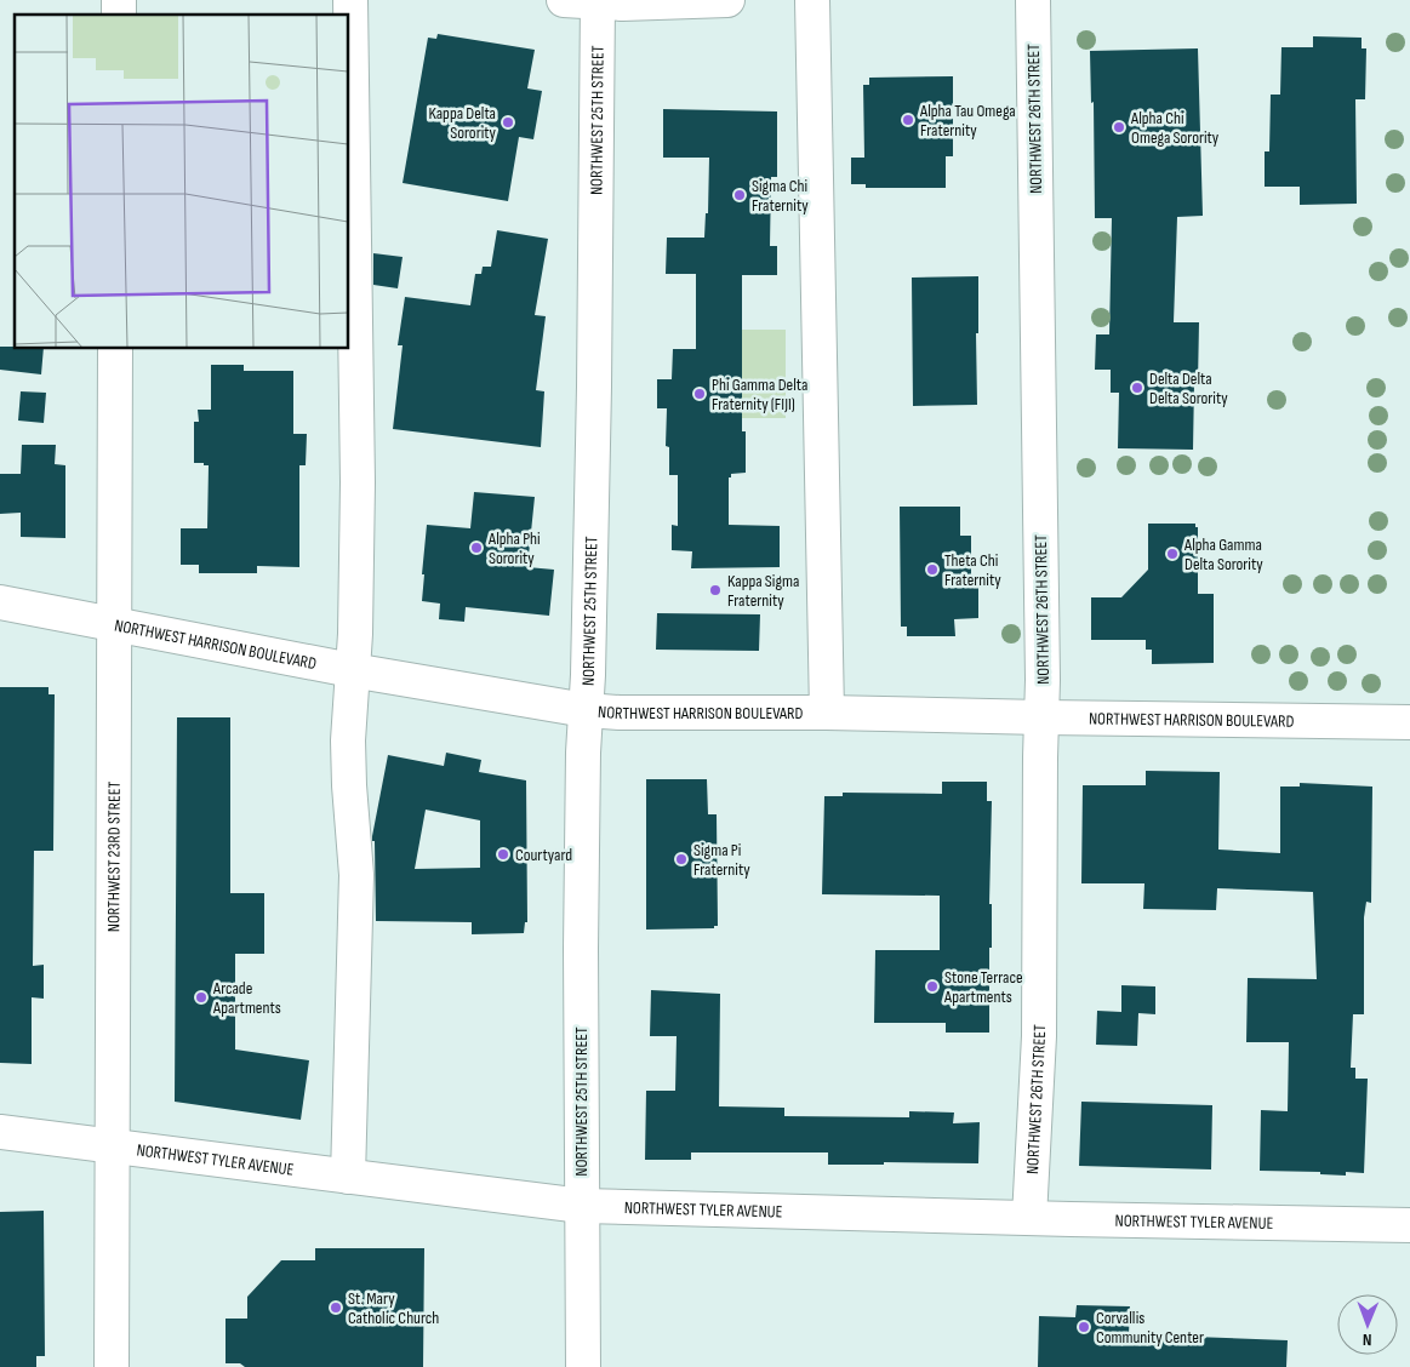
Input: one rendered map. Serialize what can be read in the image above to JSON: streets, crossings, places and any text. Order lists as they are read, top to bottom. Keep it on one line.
{"streets":{"street":["NORTHWEST 26TH STREET","NORTHWEST 25TH STREET","NORTHWEST HARRISON BOULEVARD","NORTHWEST 23RD STREET","NORTHWEST TYLER AVENUE"]},"crossings":[["NORTHWEST 26TH STREET","NORTHWEST HARRISON BOULEVARD"],["NORTHWEST 26TH STREET","NORTHWEST TYLER AVENUE"],["NORTHWEST 25TH STREET","NORTHWEST HARRISON BOULEVARD"],["NORTHWEST 25TH STREET","NORTHWEST TYLER AVENUE"],["NORTHWEST HARRISON BOULEVARD","NORTHWEST 23RD STREET"],["NORTHWEST 23RD STREET","NORTHWEST TYLER AVENUE"]],"places":["Alpha Tau Omega Fraternity","Kappa Delta Sorority","Alpha Chi Omega Sorority","Sigma Chi Fraternity","Delta Delta Delta Sorority","Phi Gamma Delta Fraternity (FIJI)","Alpha Phi Sorority","Alpha Gamma Delta Sorority","Theta Chi Fraternity","Kappa Sigma Fraternity","Courtyard","Sigma Pi Fraternity","Stone Terrace Apartments","Arcade Apartments","St. Mary Catholic Church","Corvallis Community Center"],"north":"bottom"}
